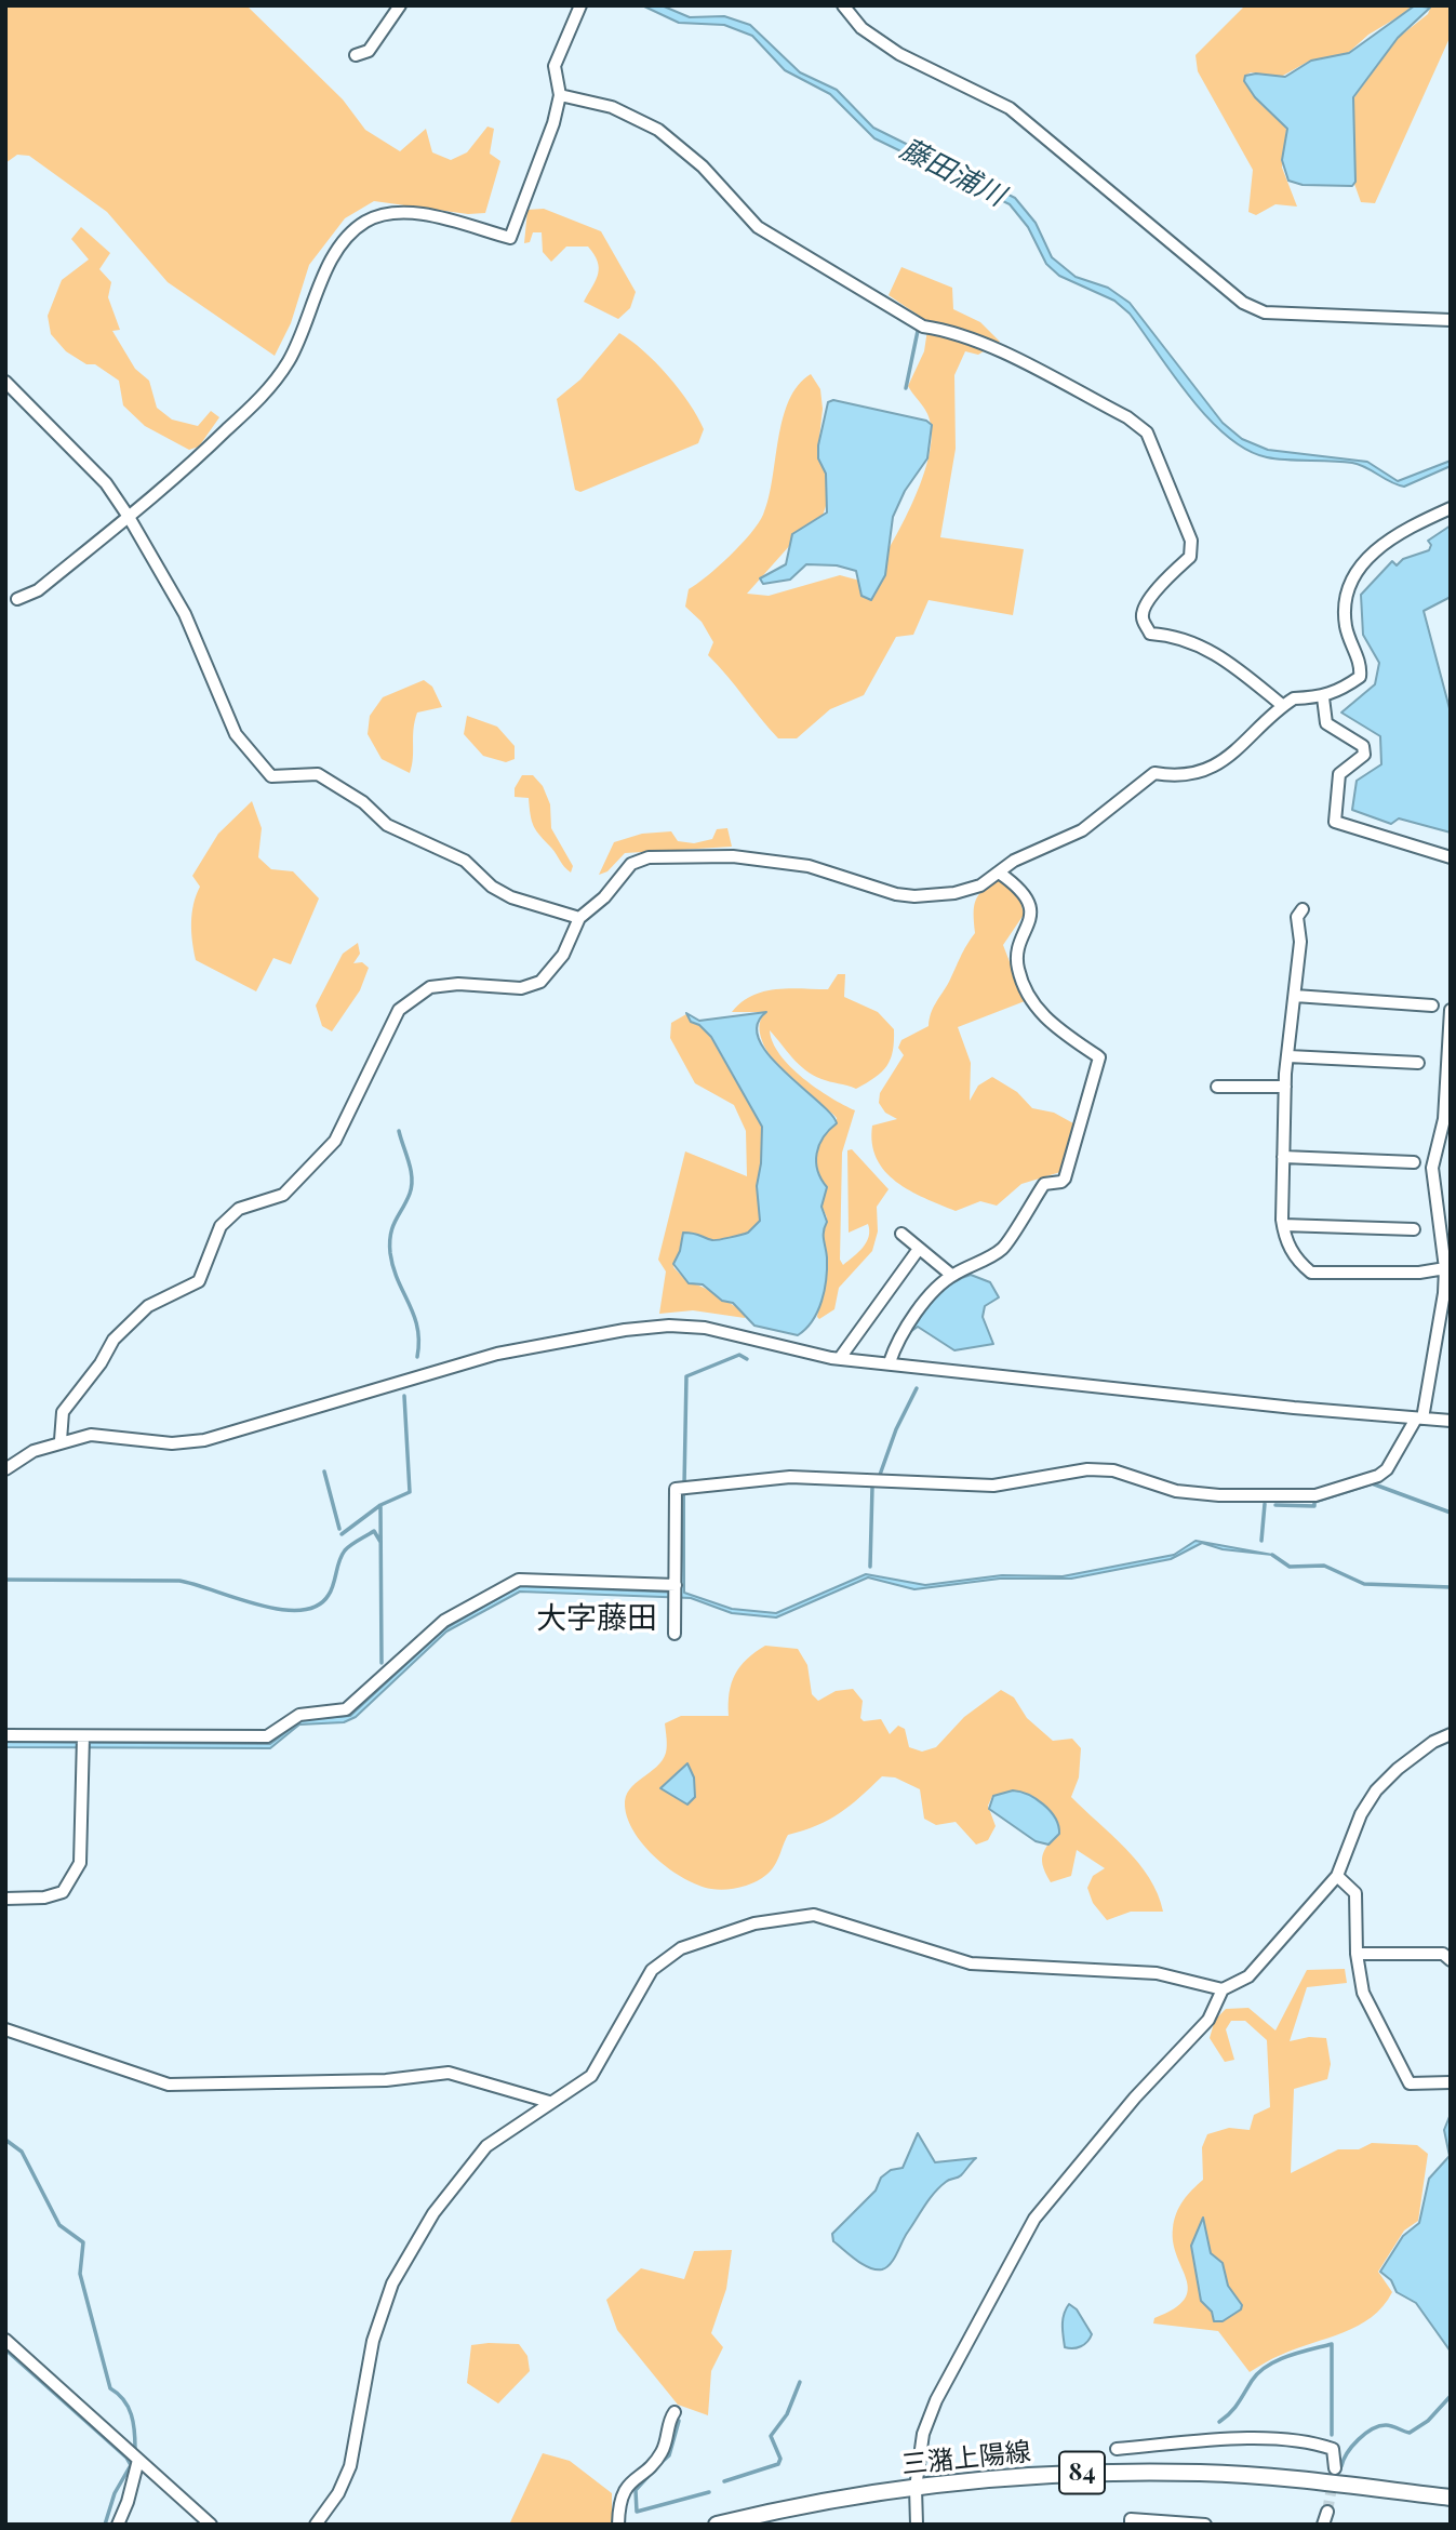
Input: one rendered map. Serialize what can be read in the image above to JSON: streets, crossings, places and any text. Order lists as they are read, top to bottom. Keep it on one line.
{"streets":{"main road":["三潴上陽線","84"]},"districts":["大字藤田"],"water":["藤田浦川"]}
